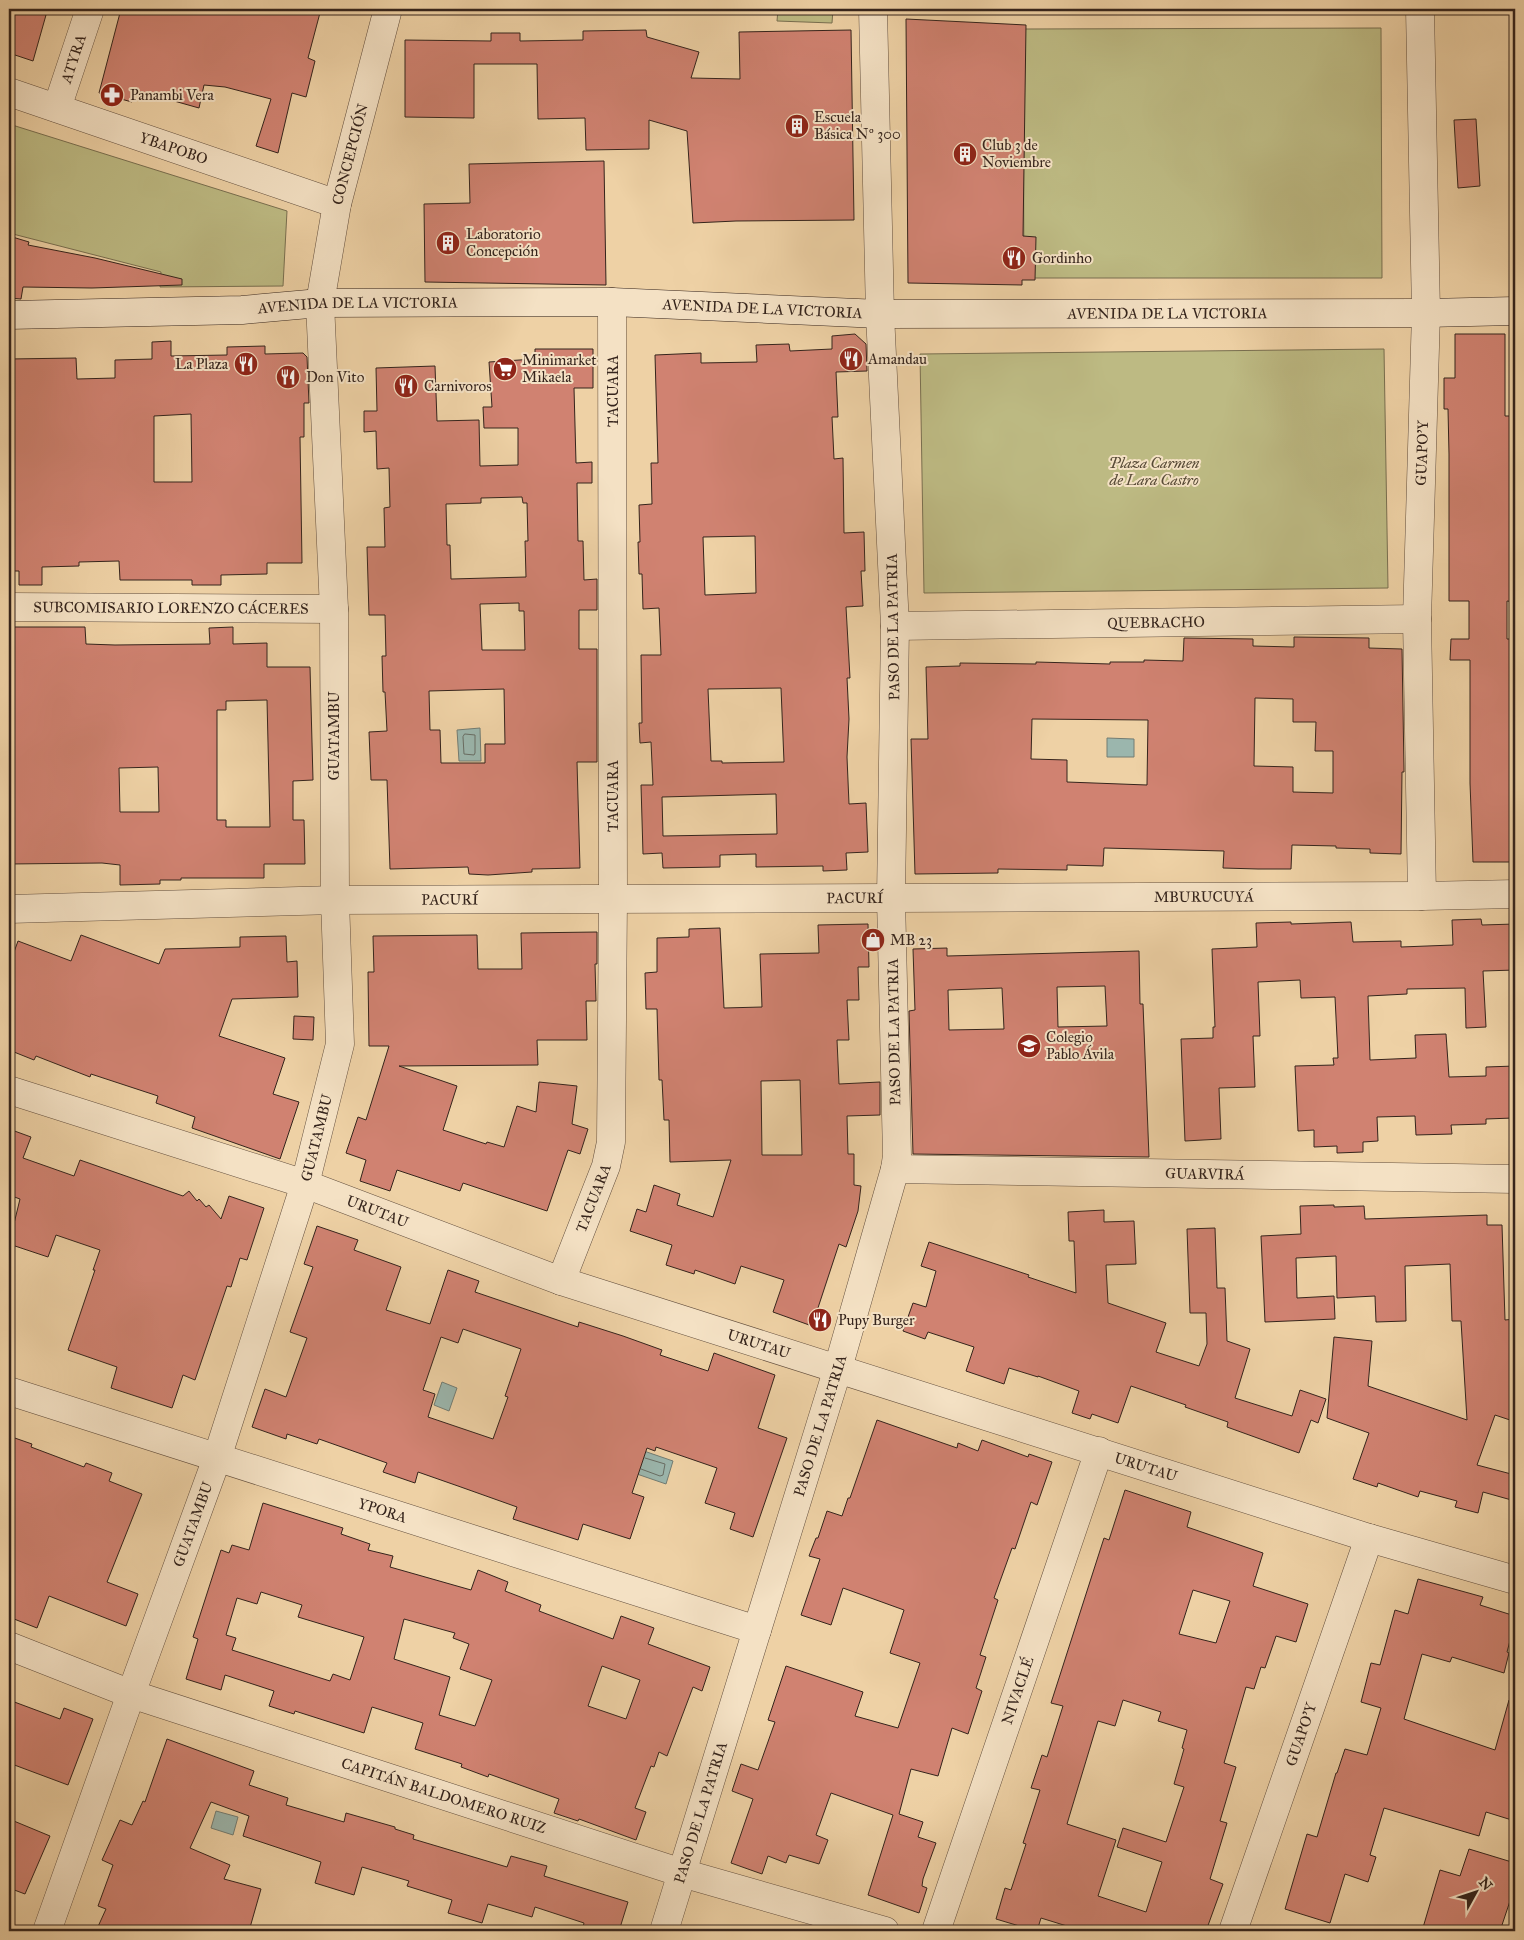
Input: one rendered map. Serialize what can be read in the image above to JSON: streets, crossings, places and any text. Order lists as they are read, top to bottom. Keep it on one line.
{"streets":{"street":["ATYRA","YBAPOBO","CONCEPCIÓN","AVENIDA DE LA VICTORIA","TACUARA","GUAPO'Y","SUBCOMISARIO LORENZO CÁCERES","QUEBRACHO","PASO DE LA PATRIA","GUATAMBU","MBURUCUYÁ","PACURÍ","GUARVIRÁ","URUTAU","YPORA","NIVACLÉ","CAPITÁN BALDOMERO RUIZ"]},"crossings":[["ATYRA","YBAPOBO"],["YBAPOBO","CONCEPCIÓN"],["CONCEPCIÓN","AVENIDA DE LA VICTORIA"],["CONCEPCIÓN","GUATAMBU"],["AVENIDA DE LA VICTORIA","TACUARA"],["AVENIDA DE LA VICTORIA","GUAPO'Y"],["AVENIDA DE LA VICTORIA","PASO DE LA PATRIA"],["AVENIDA DE LA VICTORIA","GUATAMBU"],["TACUARA","PACURÍ"],["TACUARA","URUTAU"],["GUAPO'Y","QUEBRACHO"],["GUAPO'Y","MBURUCUYÁ"],["GUAPO'Y","URUTAU"],["SUBCOMISARIO LORENZO CÁCERES","GUATAMBU"],["QUEBRACHO","PASO DE LA PATRIA"],["PASO DE LA PATRIA","MBURUCUYÁ"],["PASO DE LA PATRIA","PACURÍ"],["PASO DE LA PATRIA","GUARVIRÁ"],["PASO DE LA PATRIA","URUTAU"],["PASO DE LA PATRIA","YPORA"],["PASO DE LA PATRIA","CAPITÁN BALDOMERO RUIZ"],["GUATAMBU","PACURÍ"],["GUATAMBU","URUTAU"],["GUATAMBU","YPORA"],["GUATAMBU","CAPITÁN BALDOMERO RUIZ"],["MBURUCUYÁ","PACURÍ"],["URUTAU","NIVACLÉ"]],"parks":["Plaza Carmen de Lara Castro"],"places":{"pharmacy":["Panambi Vera"],"building":["Escuela Básica Nº 300","Club 3 de Noviembre","Laboratorio Concepción"],"restaurant":["Gordinho","Amandau","La Plaza","Don Vito","Carnivoros","Pupy Burger"],"supermarket":["Minimarket Mikaela"],"shop":["MB 23"],"school or university":["Colegio Pablo Ávila"]},"north":"top right"}
